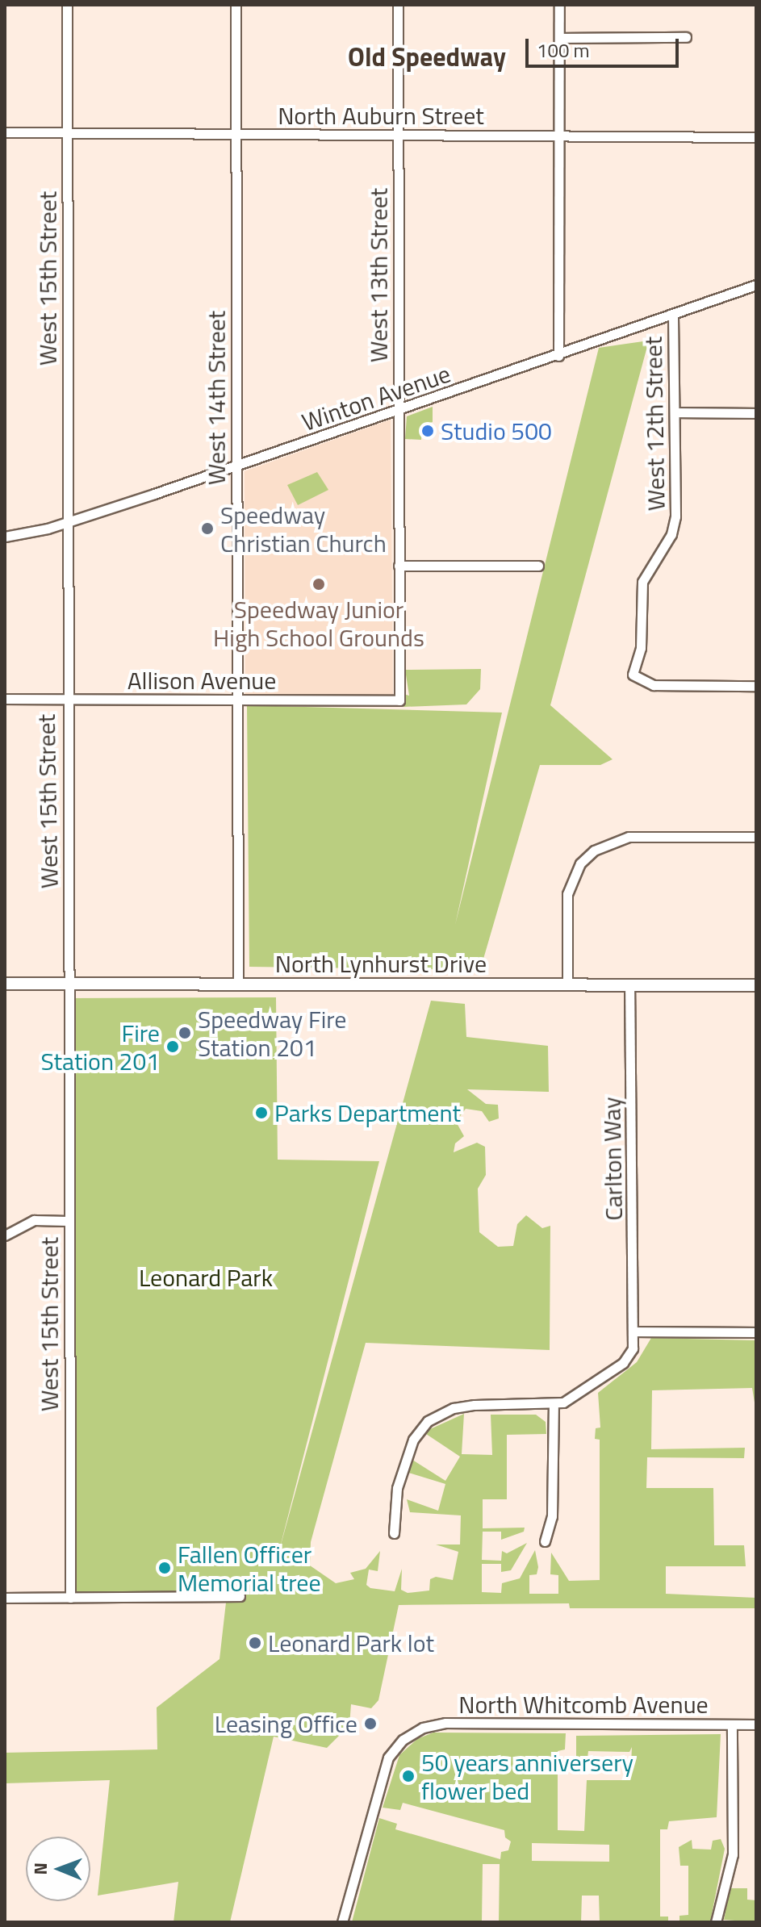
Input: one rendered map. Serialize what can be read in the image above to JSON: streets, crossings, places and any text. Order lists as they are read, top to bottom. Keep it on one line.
{"streets":{"main road":["North Lynhurst Drive"],"street":["North Auburn Street","West 13th Street","West 15th Street","West 14th Street","Winton Avenue","West 12th Street","Allison Avenue","Carlton Way","North Whitcomb Avenue"]},"crossings":[["North Auburn Street","West 13th Street"],["North Auburn Street","West 15th Street"],["North Auburn Street","West 14th Street"],["West 13th Street","Winton Avenue"],["West 13th Street","Allison Avenue"],["West 15th Street","Winton Avenue"],["West 15th Street","Allison Avenue"],["West 15th Street","North Lynhurst Drive"],["West 14th Street","Winton Avenue"],["West 14th Street","Allison Avenue"],["West 14th Street","North Lynhurst Drive"],["Winton Avenue","West 12th Street"],["North Lynhurst Drive","Carlton Way"]],"districts":["Old Speedway"],"parks":["Leonard Park"],"places":["Studio 500","Speedway Christian Church","Speedway Junior High School Grounds","Speedway Fire Station 201","Fire Station 201","Parks Department","Fallen Officer Memorial tree","Leonard Park lot","Leasing Office","50 years anniversery flower bed"],"scale_bar":"100 m","north":"left"}
